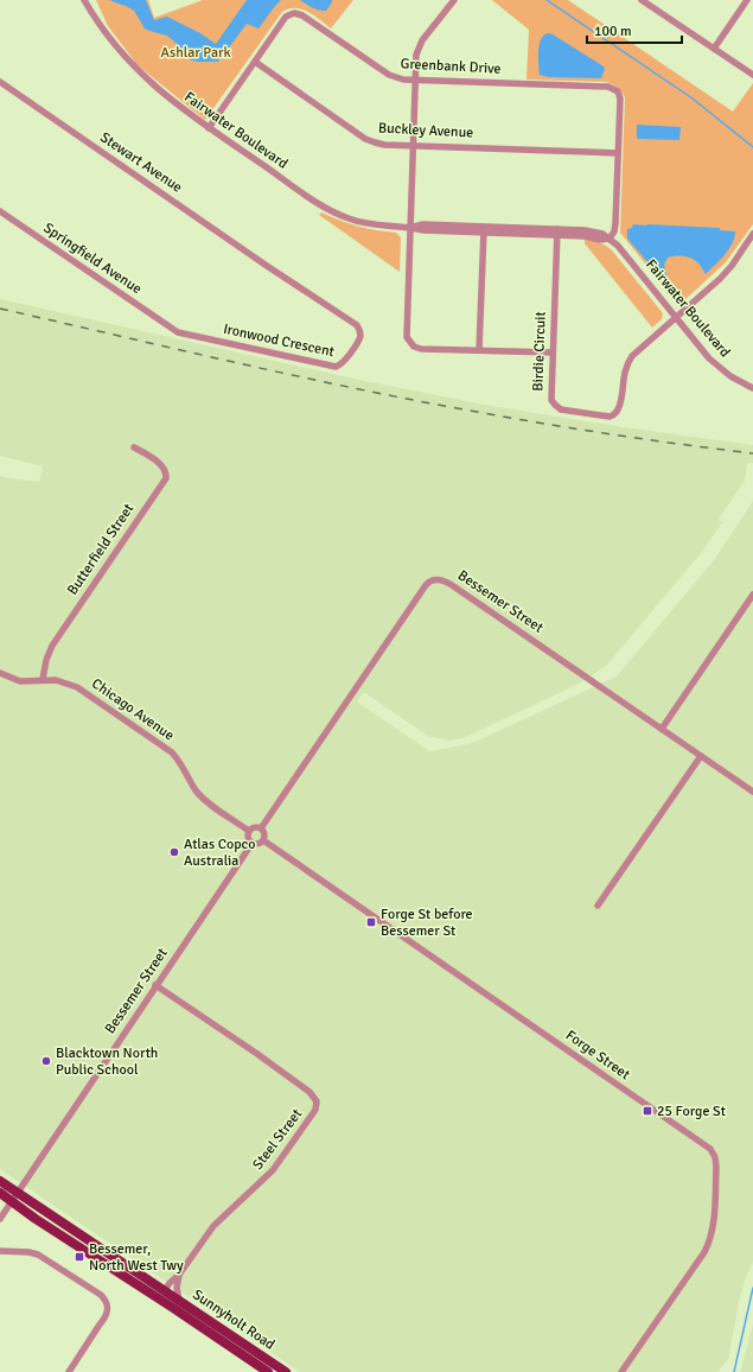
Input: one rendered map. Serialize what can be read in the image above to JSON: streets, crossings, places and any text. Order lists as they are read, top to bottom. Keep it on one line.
{"streets":{"main road":["Sunnyholt Road"],"street":["Greenbank Drive","Fairwater Boulevard","Buckley Avenue","Stewart Avenue","Springfield Avenue","Ironwood Crescent","Birdie Circuit","Butterfield Street","Bessemer Street","Chicago Avenue","Forge Street","Steel Street"]},"crossings":[["Greenbank Drive","Fairwater Boulevard"],["Greenbank Drive","Buckley Avenue"],["Fairwater Boulevard","Birdie Circuit"],["Stewart Avenue","Ironwood Crescent"],["Springfield Avenue","Ironwood Crescent"],["Butterfield Street","Chicago Avenue"],["Bessemer Street","Chicago Avenue"],["Bessemer Street","Forge Street"],["Bessemer Street","Steel Street"],["Bessemer Street","Sunnyholt Road"],["Chicago Avenue","Forge Street"],["Steel Street","Sunnyholt Road"]],"parks":["Ashlar Park"],"places":{"other":["Atlas Copco Australia","Blacktown North Public School"],"transit":["Forge St before Bessemer St","25 Forge St","Bessemer, North West Twy"]},"scale_bar":"100 m"}
